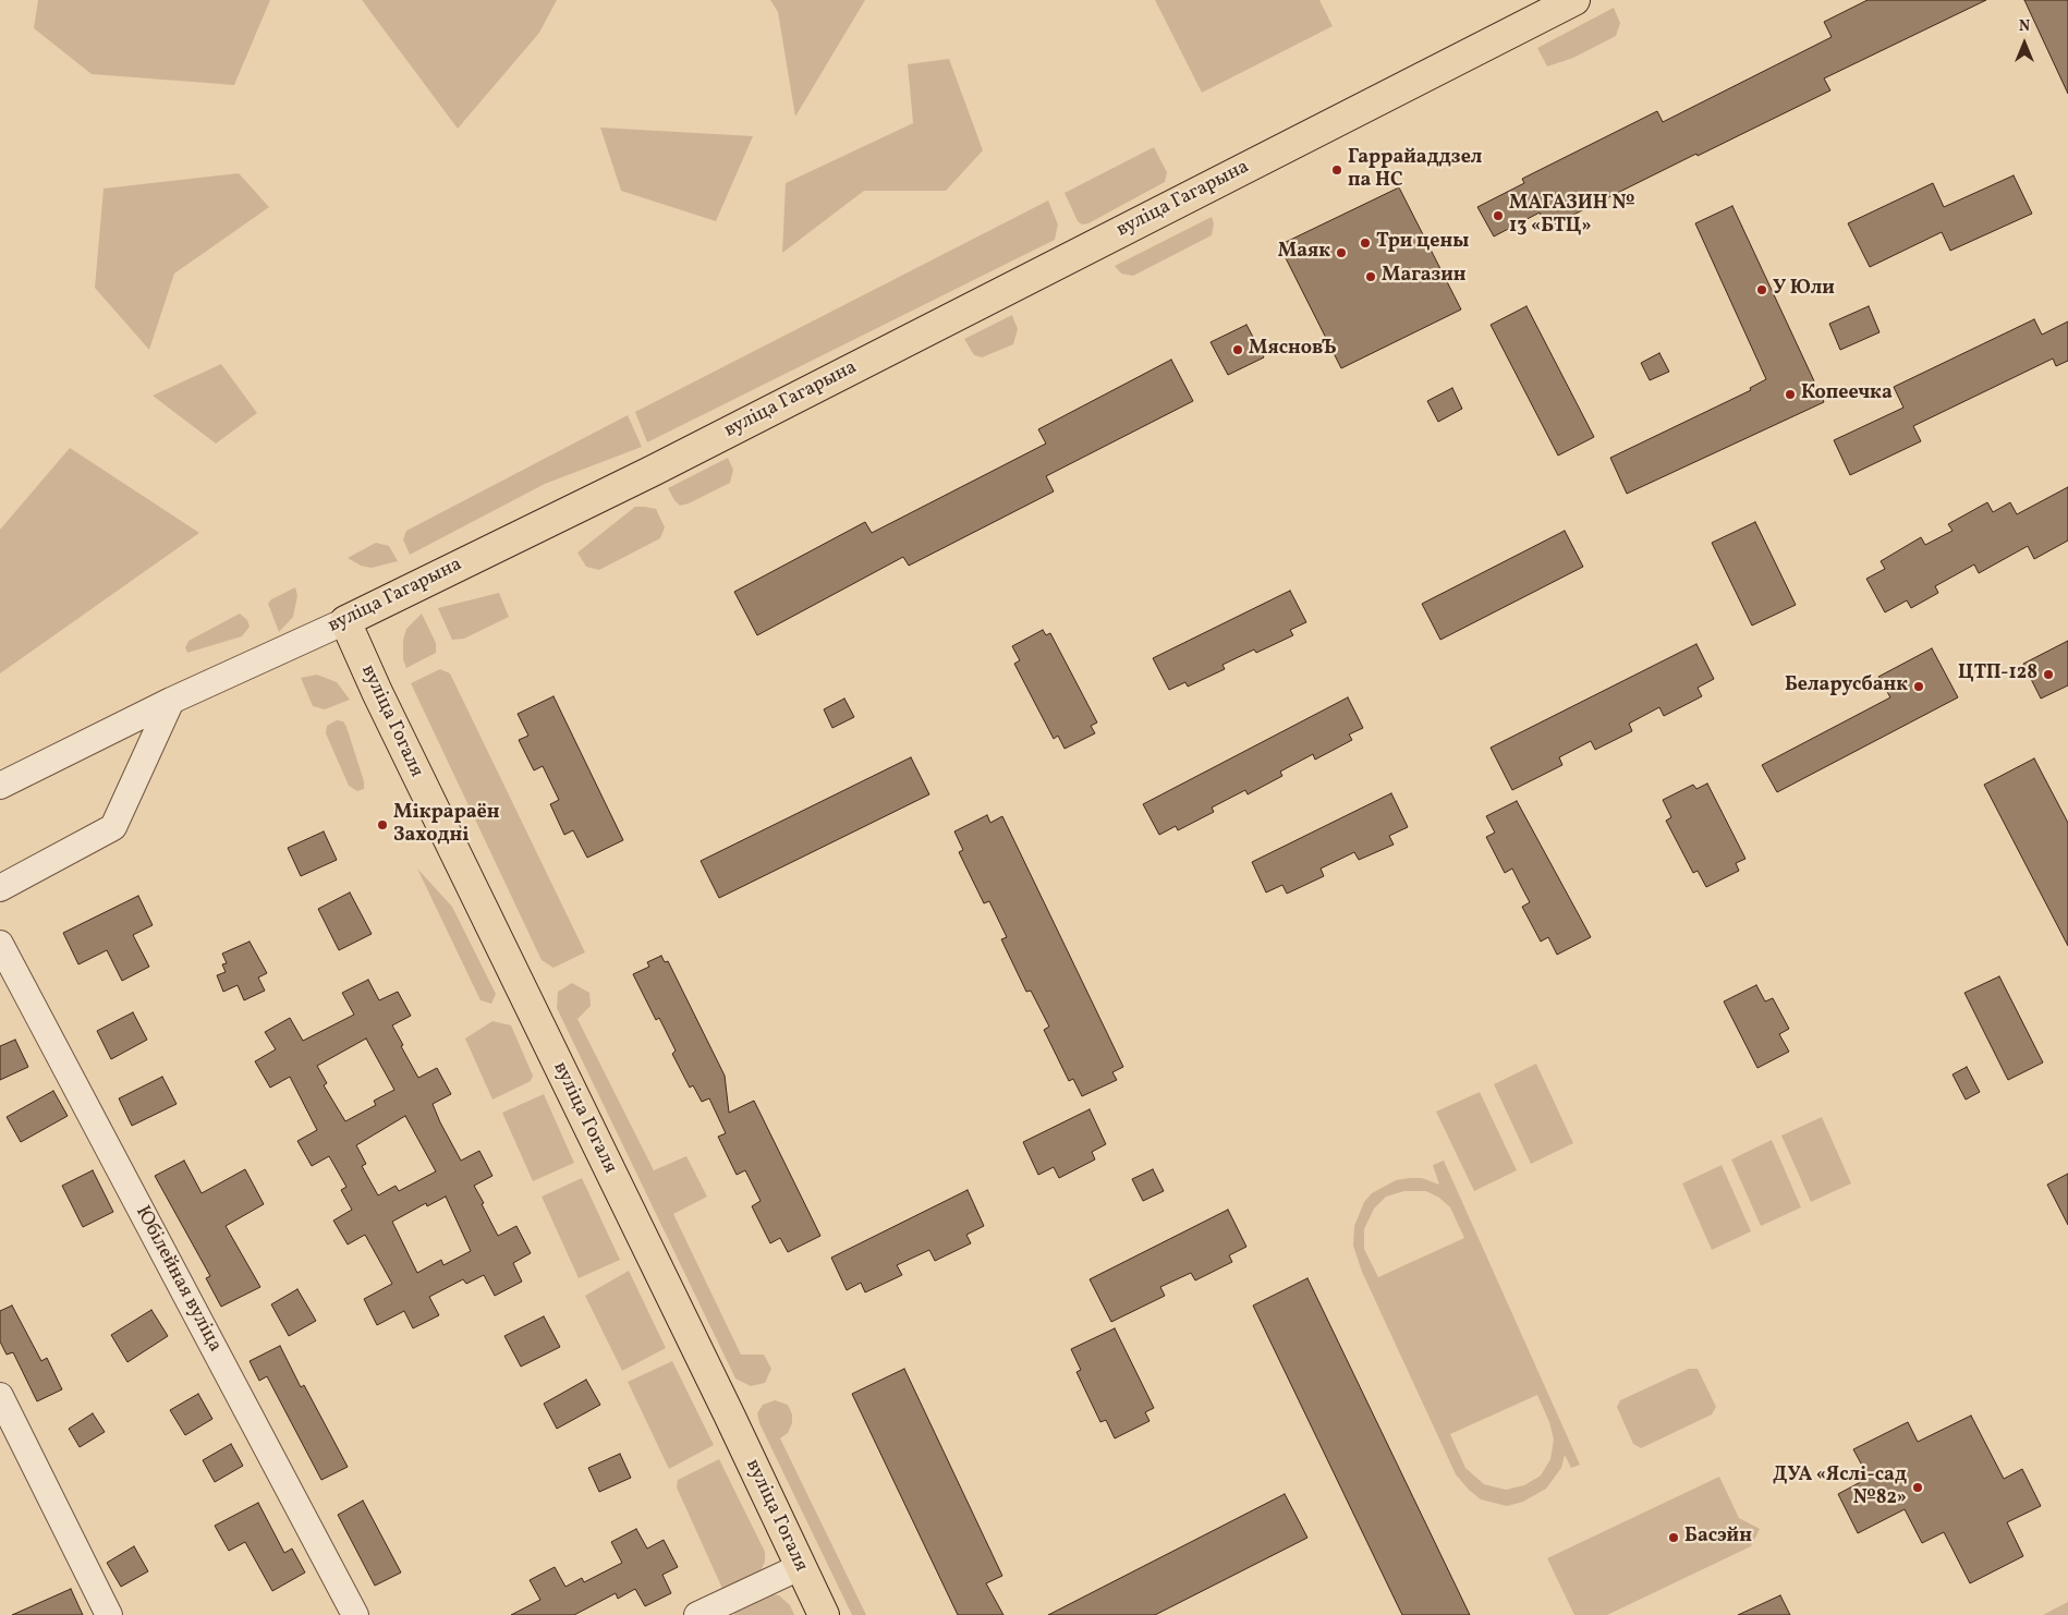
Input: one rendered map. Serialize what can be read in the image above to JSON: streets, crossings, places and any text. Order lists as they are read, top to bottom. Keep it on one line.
{"streets":{"main road":["вуліца Гагарына","вуліца Гогаля"],"street":["Юбілейная вуліца"]},"crossings":[["вуліца Гагарына","вуліца Гогаля"]],"places":["Гаррайаддзел па НС","МАГАЗИН № 13 «БТЦ»","Три цены","Маяк","Магазин","У Юли","МясновЪ","Копеечка","ЦТП-128","Беларусбанк","Мікрараён Заходні","ДУА «Яслі-сад №82»","Басэйн"],"north":"top"}
